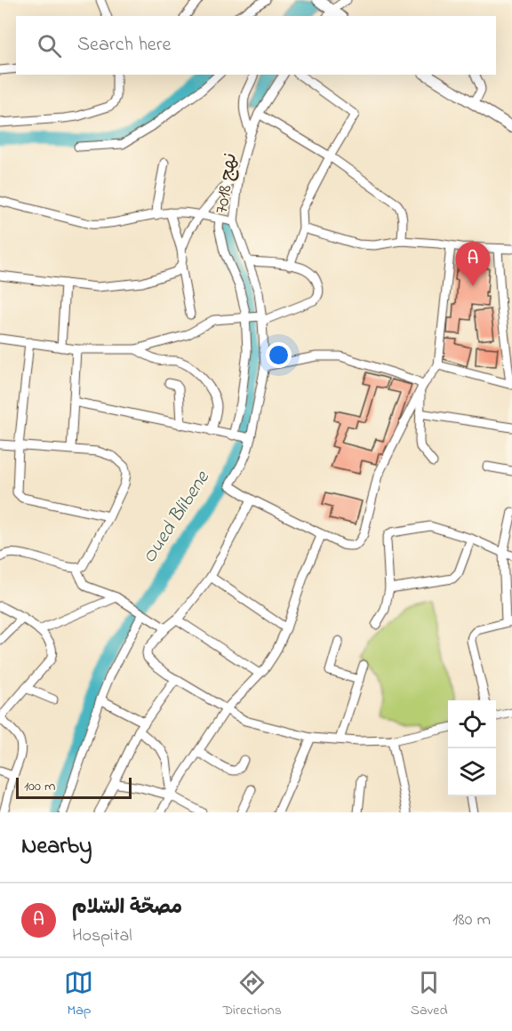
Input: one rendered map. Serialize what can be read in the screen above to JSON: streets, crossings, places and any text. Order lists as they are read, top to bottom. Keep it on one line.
{"streets":{"street":["نهج 7018"]},"water":["Oued Blibene"],"scale_bar":"100 m","page":{"search":"Search here","pins":"A","scale":"100 m","heading":"Nearby","list":[{"mark":"A","name":"مصحّة السّلام","note":"Hospital","value":"180 m"}],"nav":["Map","Directions","Saved"]}}
